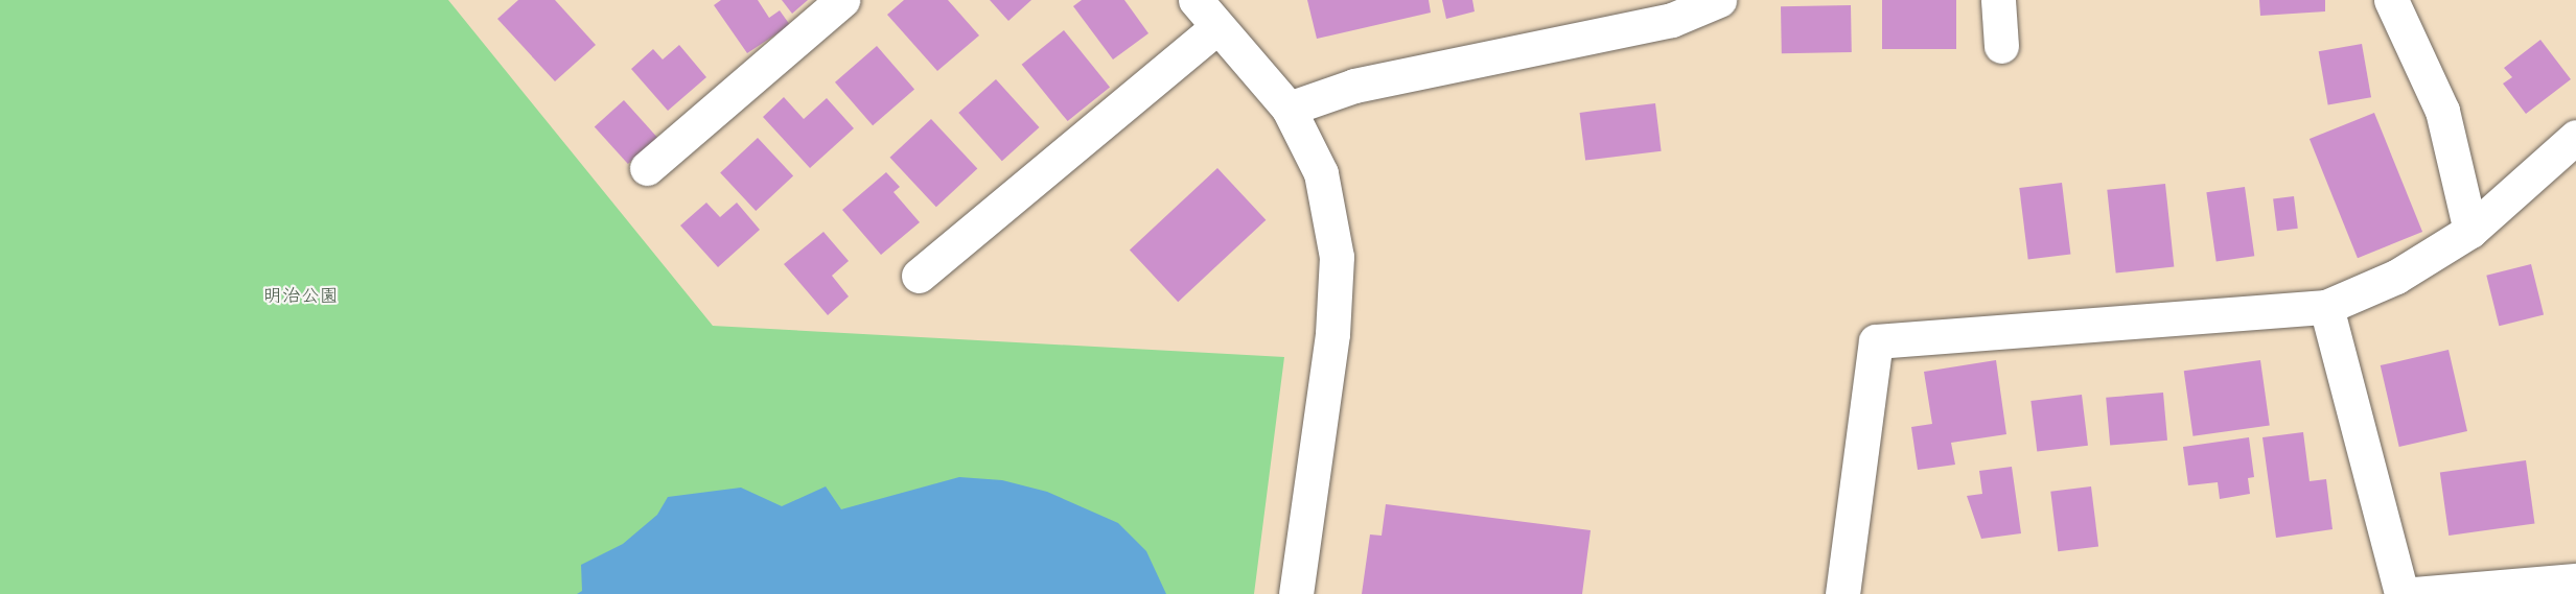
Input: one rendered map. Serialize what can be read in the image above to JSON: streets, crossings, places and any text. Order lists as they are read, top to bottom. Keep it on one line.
{"parks":["明治公園"]}
